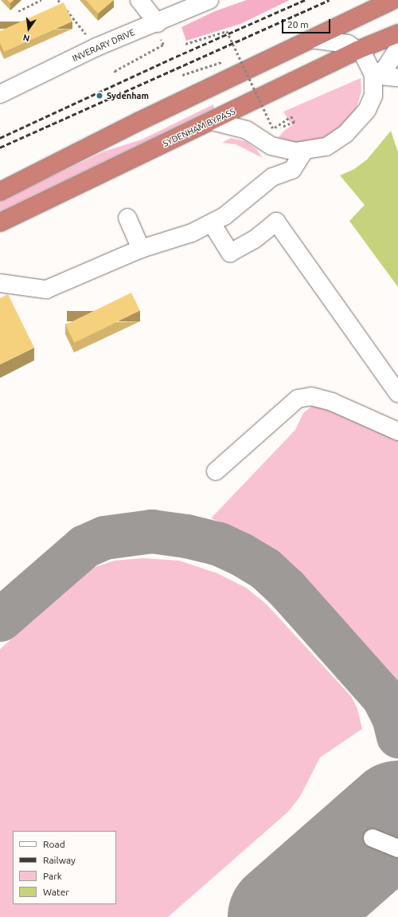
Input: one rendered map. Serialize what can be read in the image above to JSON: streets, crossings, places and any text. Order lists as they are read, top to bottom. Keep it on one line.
{"streets":{"highway":["SYDENHAM BYPASS"],"street":["INVERARY DRIVE"]},"places":["Sydenham"],"legend":["Road","Railway","Park","Water"],"scale_bar":"20 m","north":"bottom"}
